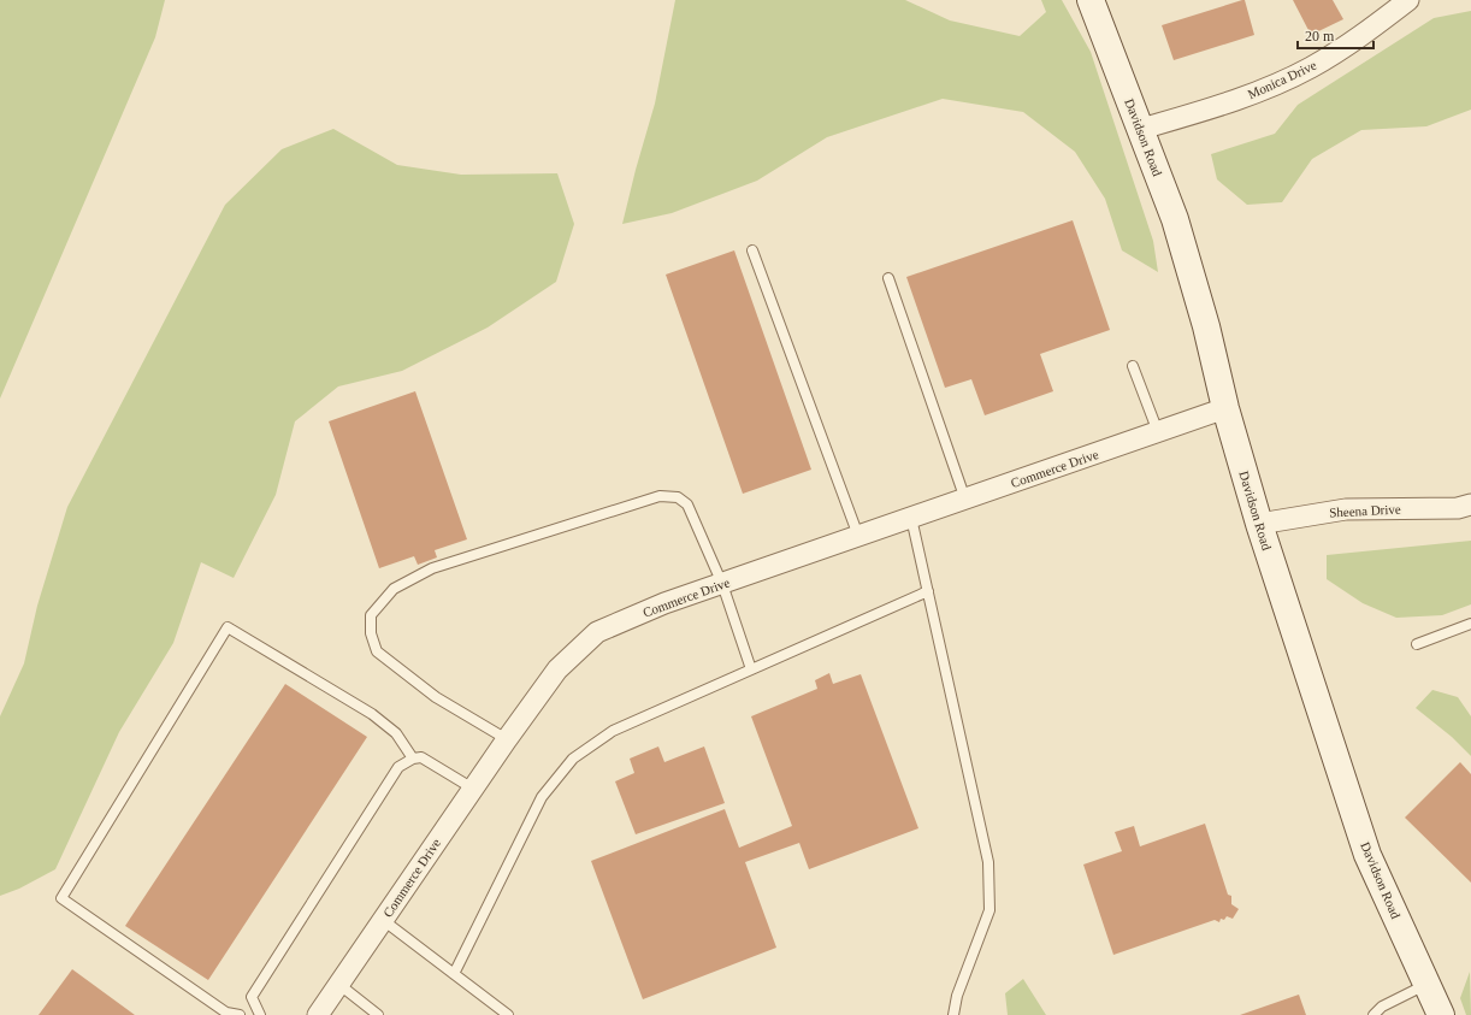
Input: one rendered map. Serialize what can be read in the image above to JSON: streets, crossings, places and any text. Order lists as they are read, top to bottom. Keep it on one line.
{"streets":{"street":["Monica Drive","Davidson Road","Commerce Drive","Sheena Drive"]},"crossings":[["Monica Drive","Davidson Road"],["Davidson Road","Commerce Drive"],["Davidson Road","Sheena Drive"]],"scale_bar":"20 m"}
